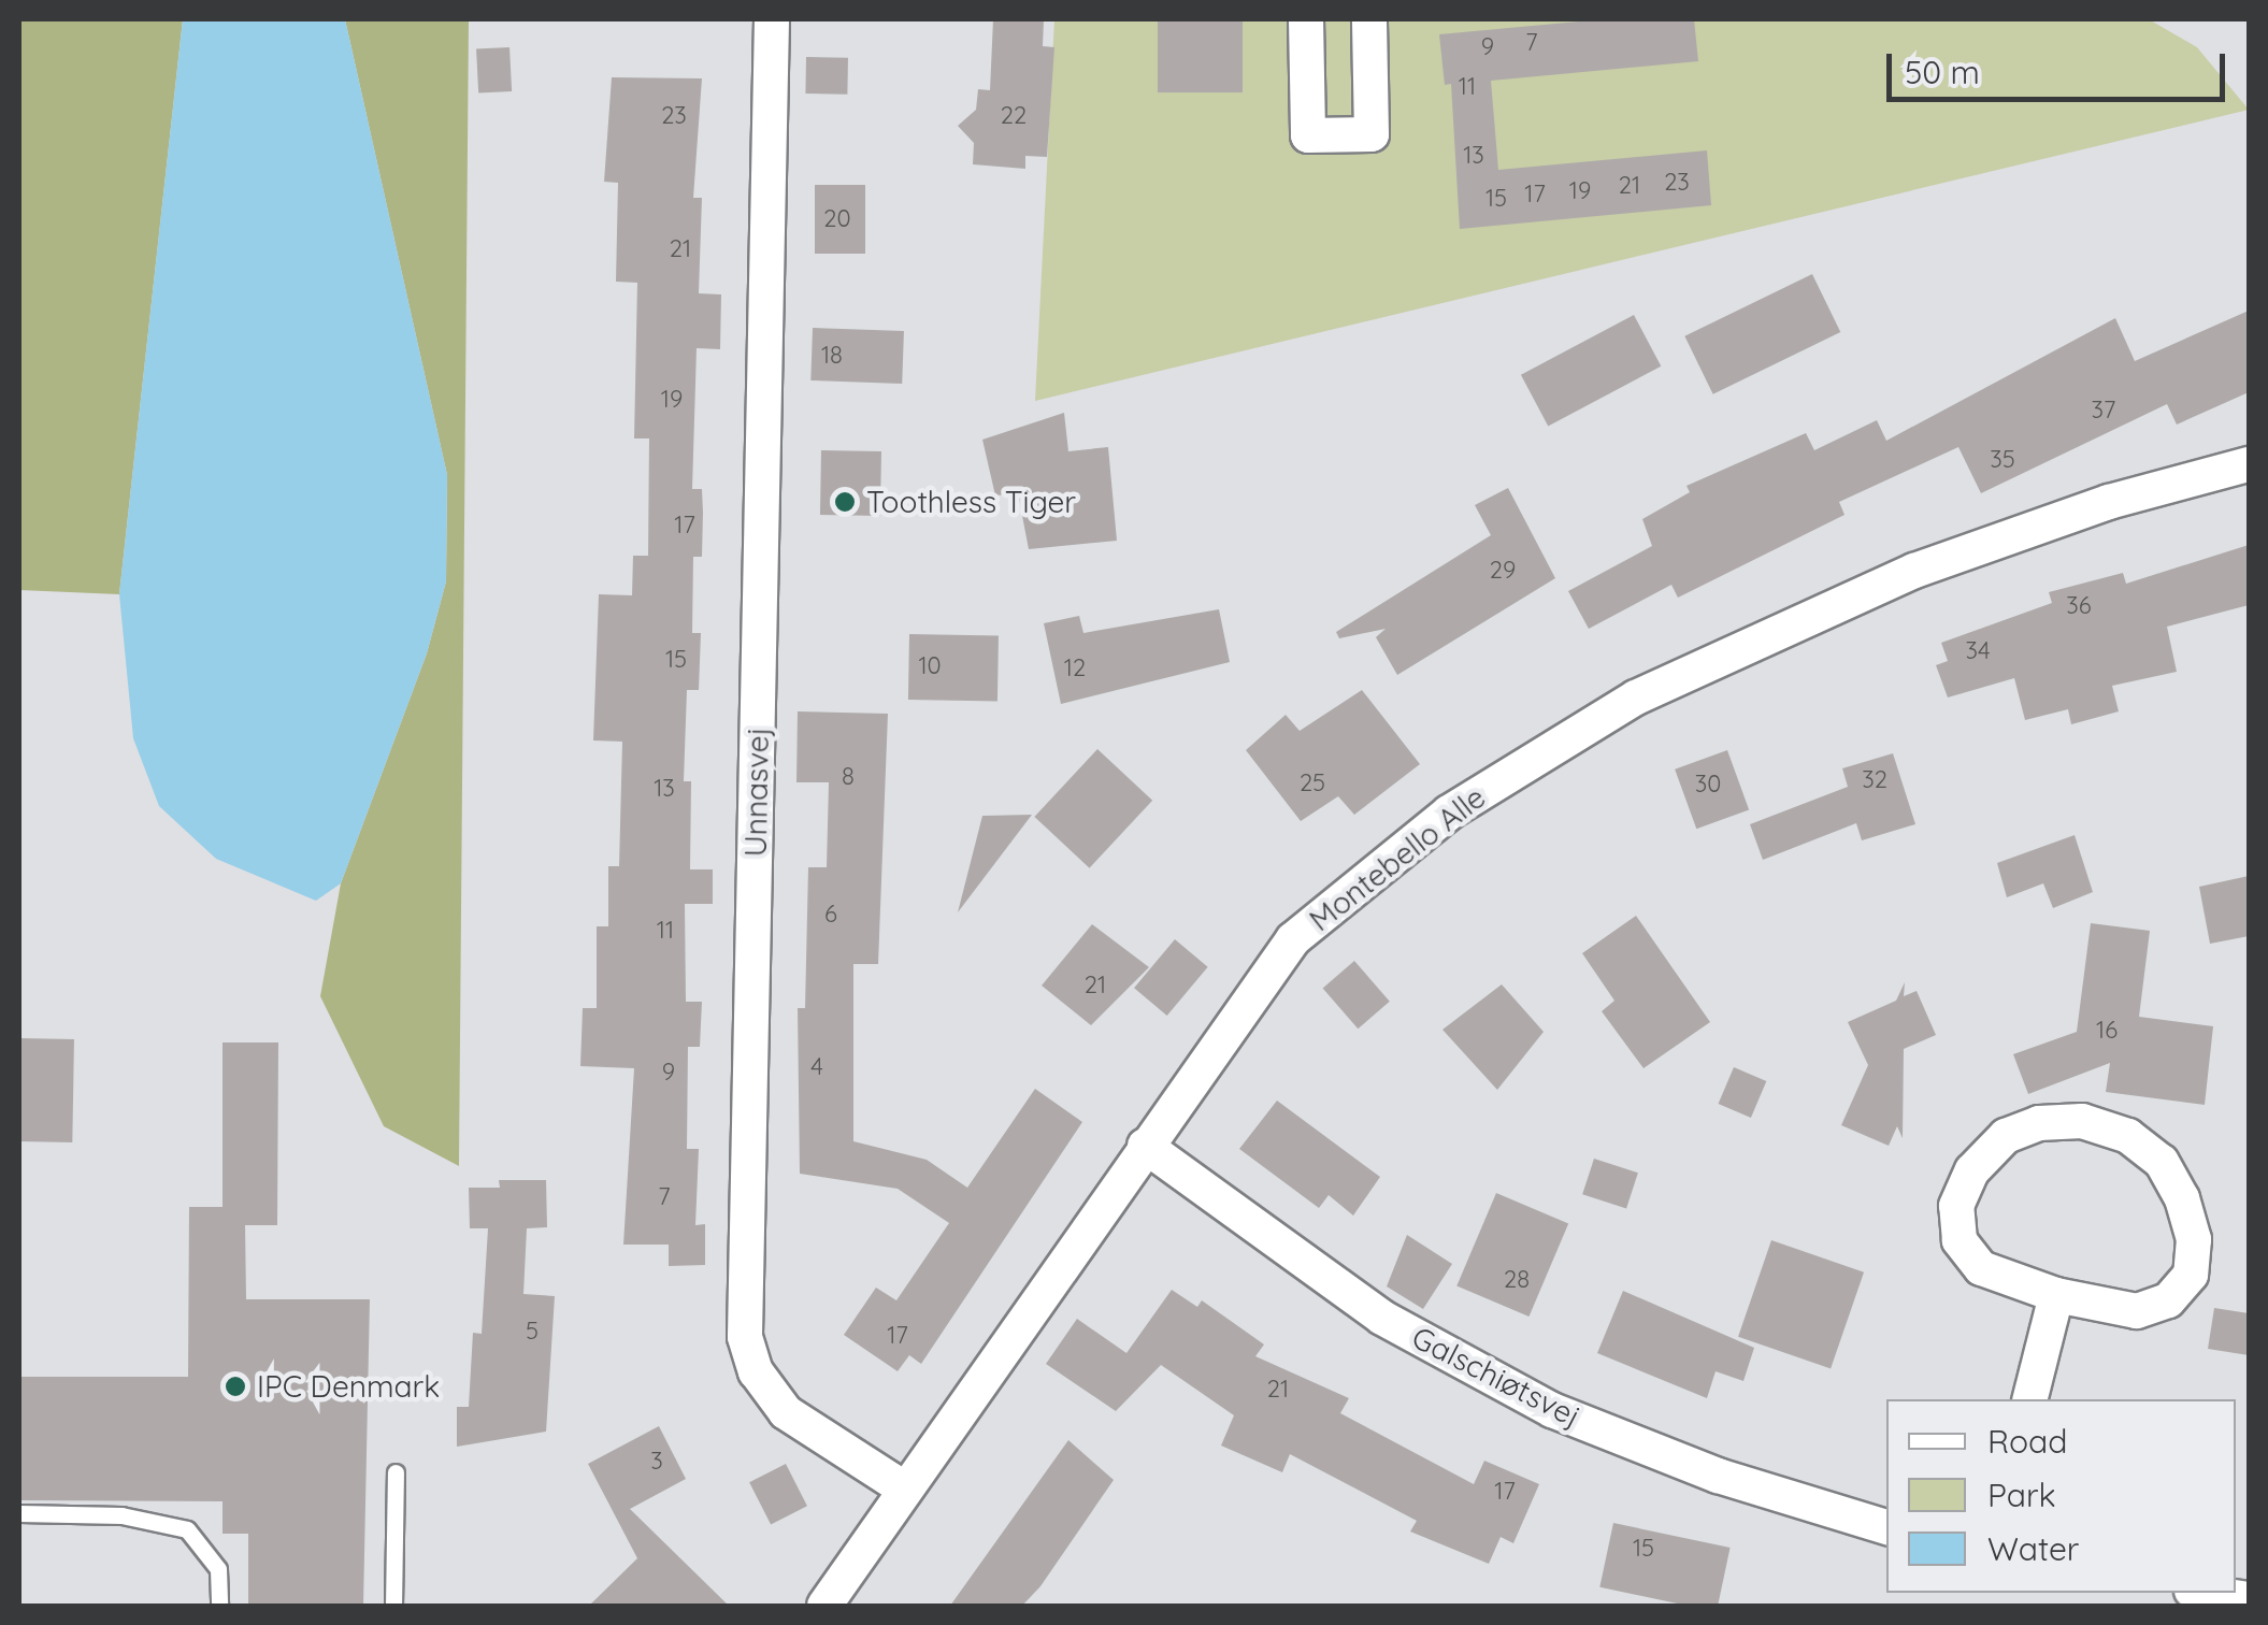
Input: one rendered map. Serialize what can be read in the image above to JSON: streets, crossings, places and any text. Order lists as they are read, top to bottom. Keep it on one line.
{"streets":{"street":["Unnasvej","Montebello Alle","Galschiøtsvej"]},"crossings":[["Unnasvej","Montebello Alle"],["Montebello Alle","Galschiøtsvej"]],"places":["Toothless Tiger","IPC Denmark"],"house_numbers":["7","9","11","23","22","13","23","21","19","17","15","20","21","18","19","37","35","17","29","36","34","15","10","12","8","32","25","30","13","6","11","21","16","4","9","7","28","5","17","21","3","17","15"],"legend":["Road","Park","Water"],"scale_bar":"50 m"}
